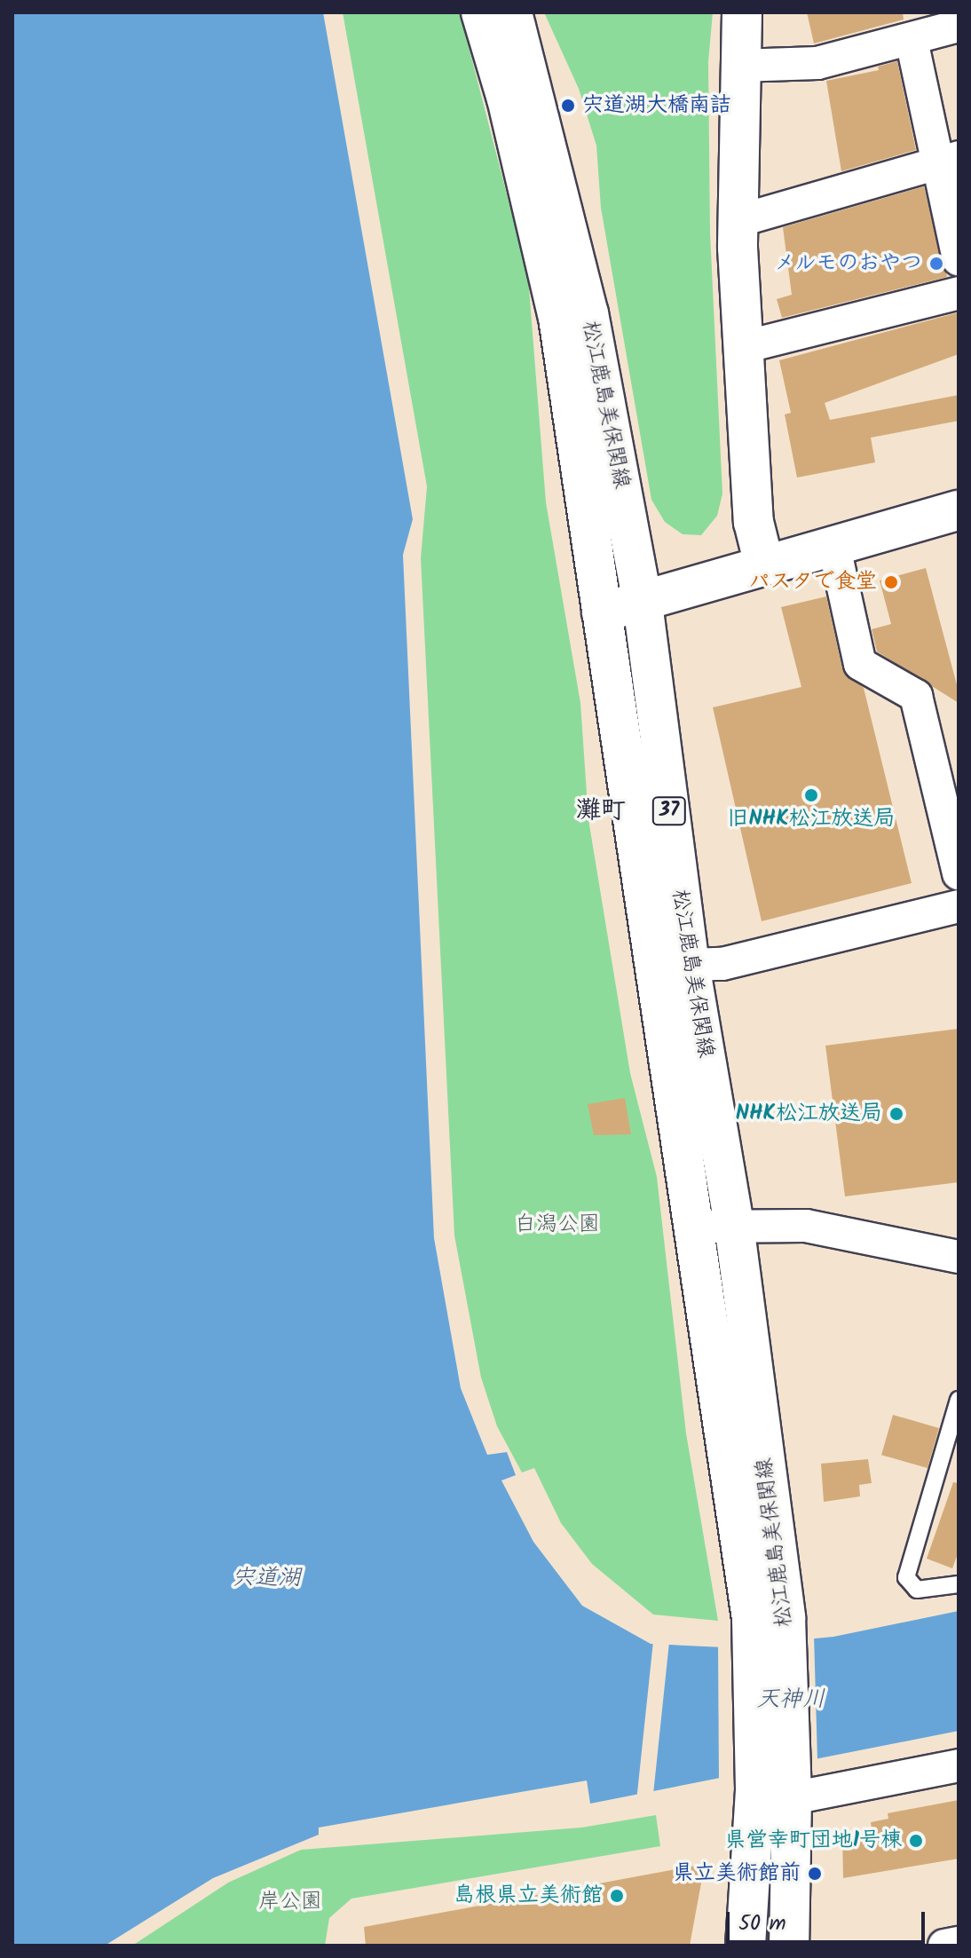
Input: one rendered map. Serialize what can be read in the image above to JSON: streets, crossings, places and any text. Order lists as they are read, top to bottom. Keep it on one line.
{"streets":{"main road":["松江鹿島美保関線","37"]},"districts":["灘町"],"water":["宍道湖","天神川"],"parks":["白潟公園","岸公園"],"places":["宍道湖大橋南詰","メルモのおやつ","パスタで食堂","旧NHK松江放送局","NHK松江放送局","県営幸町団地1号棟","県立美術館前","島根県立美術館"],"scale_bar":"50 m"}
